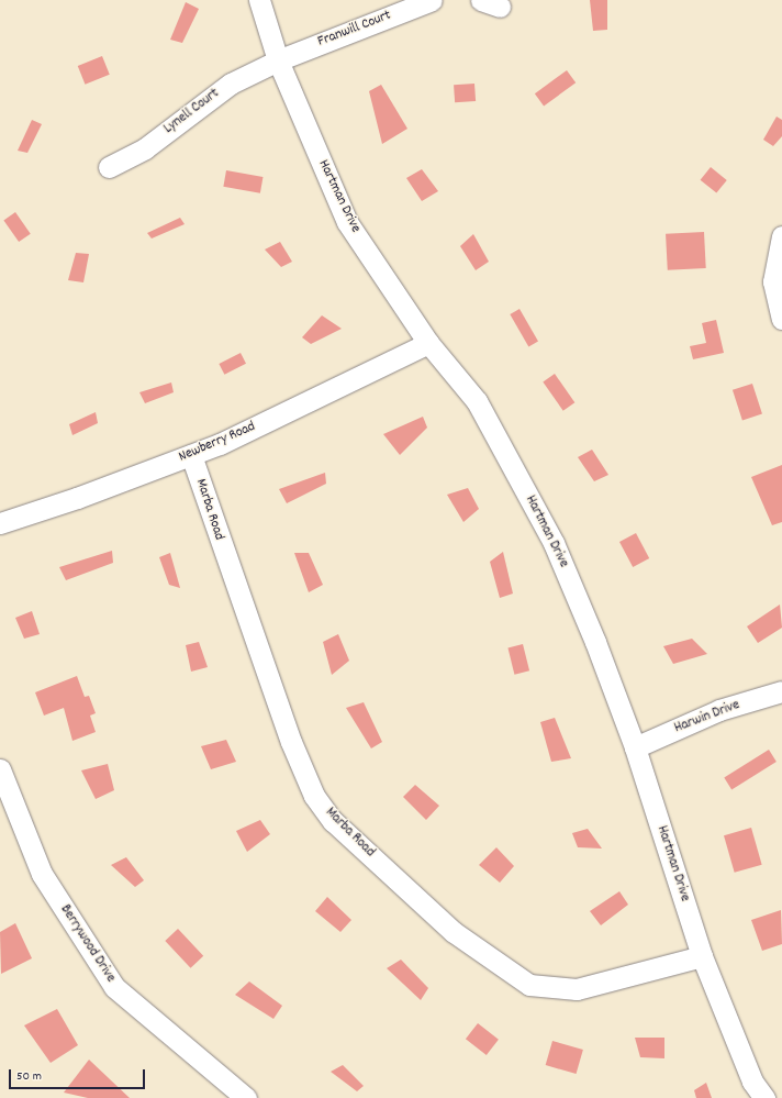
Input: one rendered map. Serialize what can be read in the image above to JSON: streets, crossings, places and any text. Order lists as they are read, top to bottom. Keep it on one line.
{"streets":{"street":["Franwill Court","Lynell Court","Hartman Drive","Newberry Road","Marba Road","Harwin Drive","Berrywood Drive"]},"crossings":[["Franwill Court","Lynell Court"],["Franwill Court","Hartman Drive"],["Lynell Court","Hartman Drive"],["Hartman Drive","Newberry Road"],["Hartman Drive","Marba Road"],["Hartman Drive","Harwin Drive"],["Newberry Road","Marba Road"]],"scale_bar":"50 m"}
